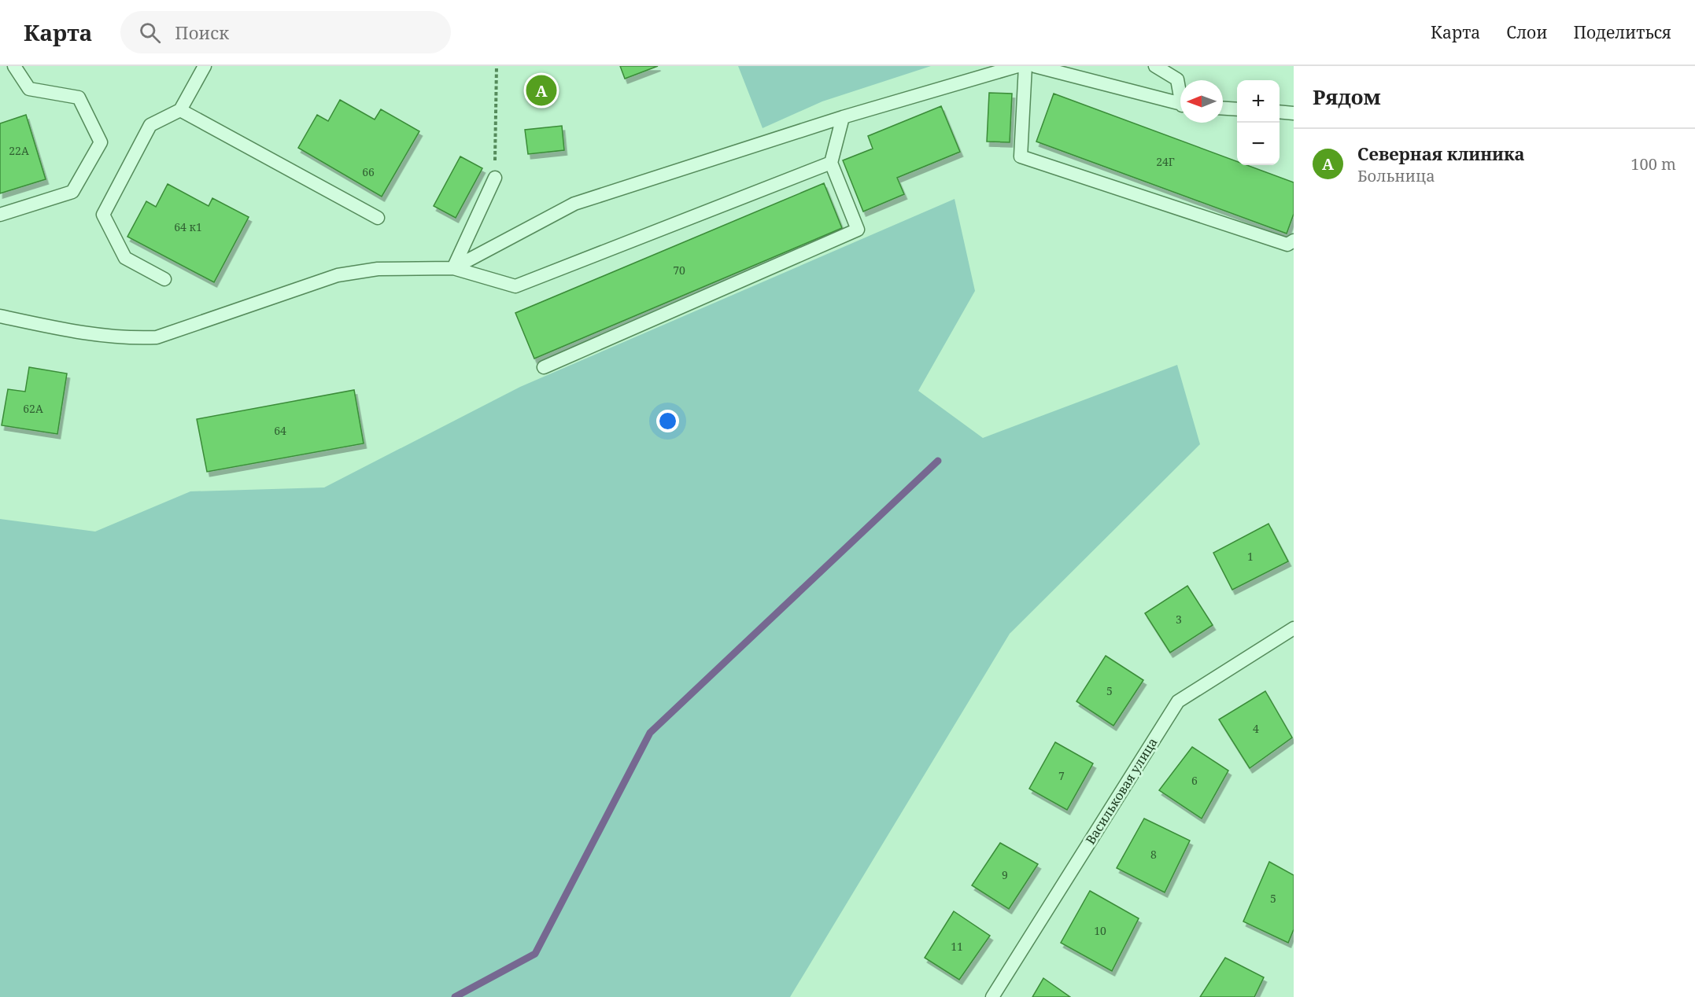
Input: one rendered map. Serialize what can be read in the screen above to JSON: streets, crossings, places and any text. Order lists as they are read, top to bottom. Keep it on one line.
{"streets":{"lane":["Васильковая улица"]},"house_numbers":["22А","24Г","66","64 к1","70","62А","64","1","3","5","4","7","6","8","9","5","10","11"],"north":"left","page":{"header":"Карта","search":"Поиск","nav":["Карта","Слои","Поделиться"],"heading":"Рядом","pins":"A","map_buttons":["+","−"],"list":[{"mark":"A","name":"Северная клиника","note":"Больница","value":"100 m"}]}}
